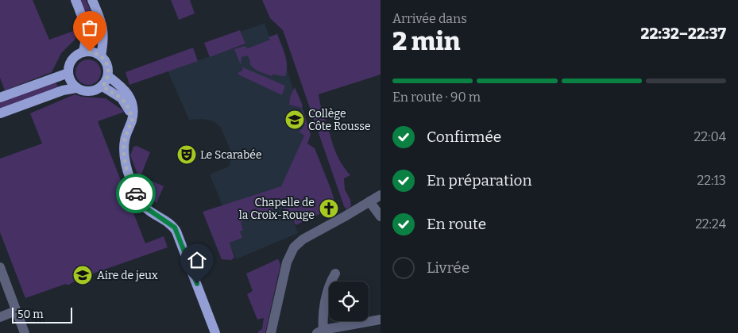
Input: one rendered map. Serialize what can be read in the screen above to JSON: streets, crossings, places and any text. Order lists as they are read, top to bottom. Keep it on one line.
{"places":{"school or university":["Collège Côte Rousse","Aire de jeux"],"theatre":["Le Scarabée"],"church":["Chapelle de la Croix-Rouge"]},"scale_bar":"50 m","page":{"heading":["2 min","Arrivée dans","22:32–22:37"],"bar":"En route · 90 m","list":[["Confirmée","22:04"],["En préparation","22:13"],["En route","22:24"],"Livrée"],"scale":"50 m"}}
